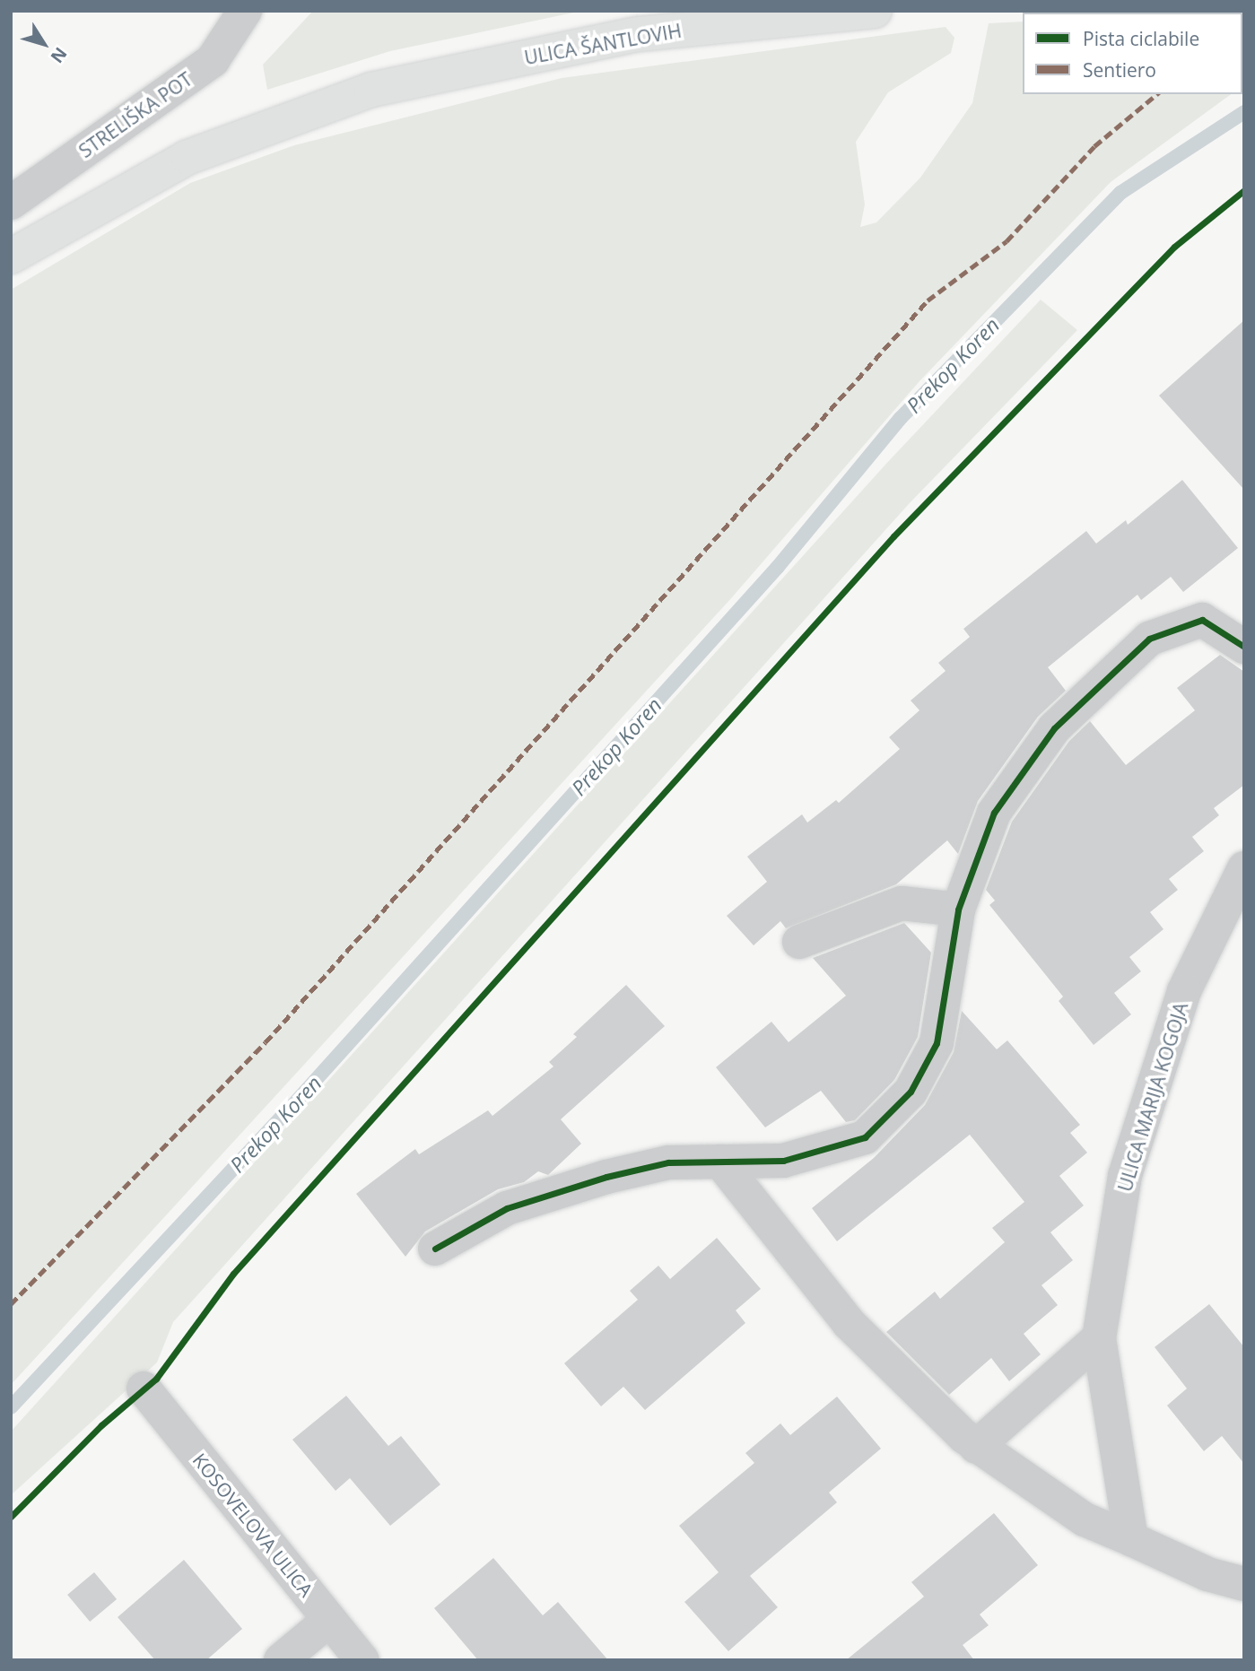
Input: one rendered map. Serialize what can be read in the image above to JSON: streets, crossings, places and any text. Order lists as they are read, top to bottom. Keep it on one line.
{"streets":{"street":["ULICA ŠANTLOVIH","STRELIŠKA POT","ULICA MARIJA KOGOJA","KOSOVELOVA ULICA"]},"water":["Prekop Koren"],"legend":["Pista ciclabile","Sentiero"],"north":"bottom right"}
